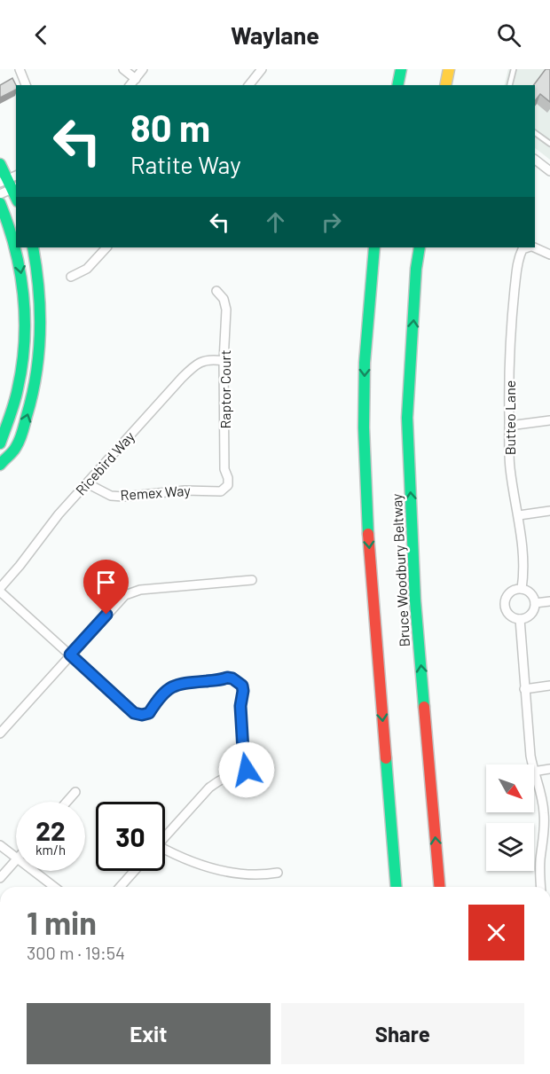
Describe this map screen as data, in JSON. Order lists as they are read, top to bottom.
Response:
{
  "streets": {
    "main road": ["Bruce Woodbury Beltway"],
    "street": [
      "Raptor Court",
      "Butteo Lane",
      "Ricebird Way",
      "Remex Way"
    ]
  },
  "crossings": [
    ["Raptor Court", "Ricebird Way"],
    ["Raptor Court", "Remex Way"],
    ["Ricebird Way", "Remex Way"]
  ],
  "north": "bottom right",
  "page": {
    "header": "Waylane",
    "turn": ["80 m", "Ratite Way"],
    "speed": "22 km/h",
    "limit": "30",
    "heading": ["1 min", "300 m · 19:54"],
    "buttons": ["Exit", "Share"]
  }
}
